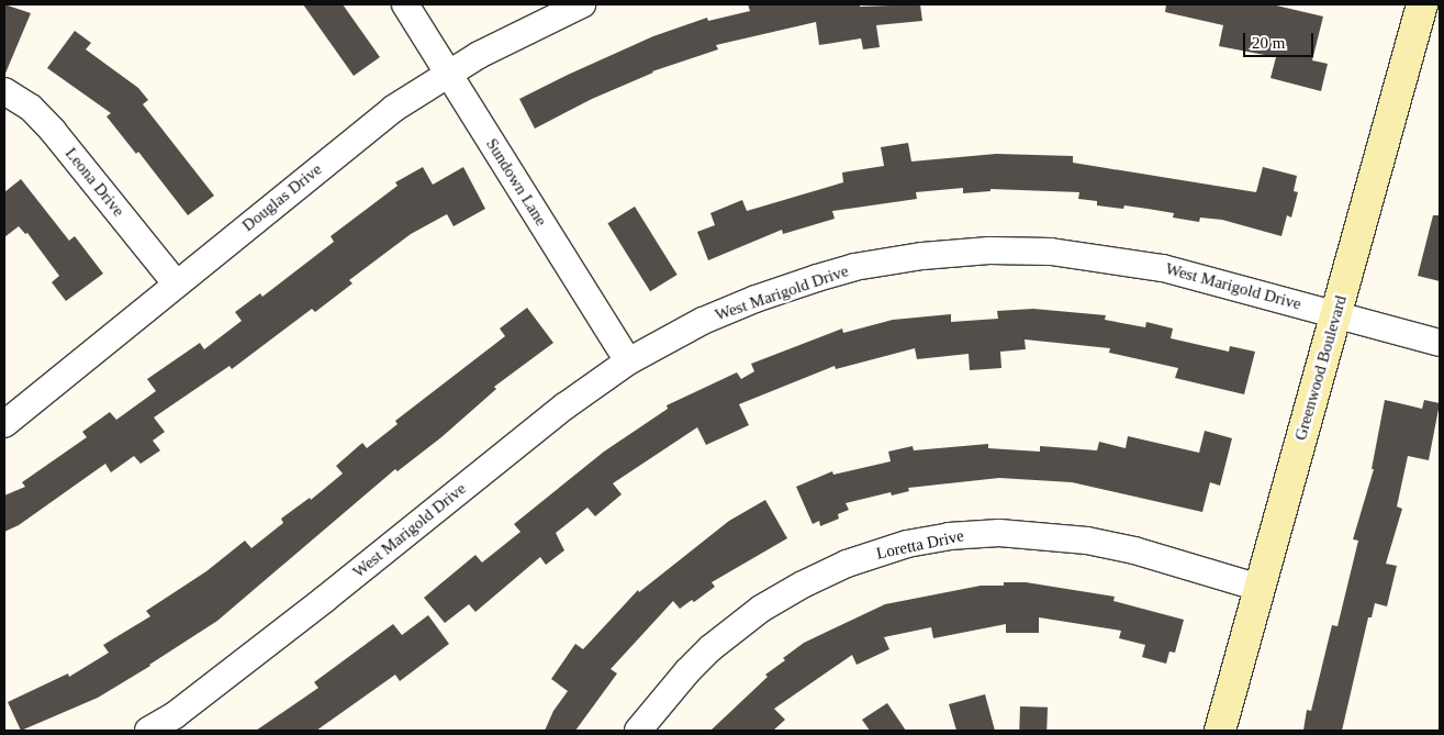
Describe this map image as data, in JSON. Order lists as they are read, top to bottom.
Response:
{
  "streets": {
    "street": [
      "Leona Drive",
      "Sundown Lane",
      "Douglas Drive",
      "West Marigold Drive",
      "Greenwood Boulevard",
      "Loretta Drive"
    ]
  },
  "crossings": [
    ["Leona Drive", "Douglas Drive"],
    ["Sundown Lane", "Douglas Drive"],
    ["Sundown Lane", "West Marigold Drive"],
    ["West Marigold Drive", "Greenwood Boulevard"],
    ["Greenwood Boulevard", "Loretta Drive"]
  ],
  "scale_bar": "20 m"
}
